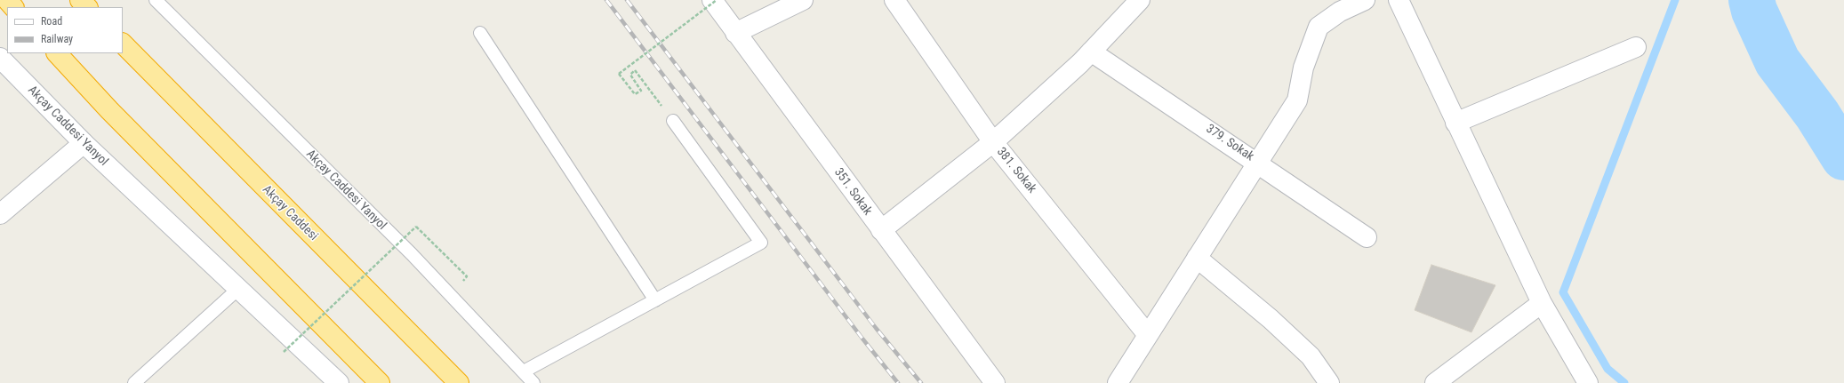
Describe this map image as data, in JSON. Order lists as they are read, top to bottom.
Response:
{
  "streets": {
    "highway": ["Akçay Caddesi"],
    "street": [
      "Akçay Caddesi Yanyol",
      "379. Sokak",
      "381. Sokak",
      "351. Sokak"
    ]
  },
  "legend": ["Road", "Railway"]
}
